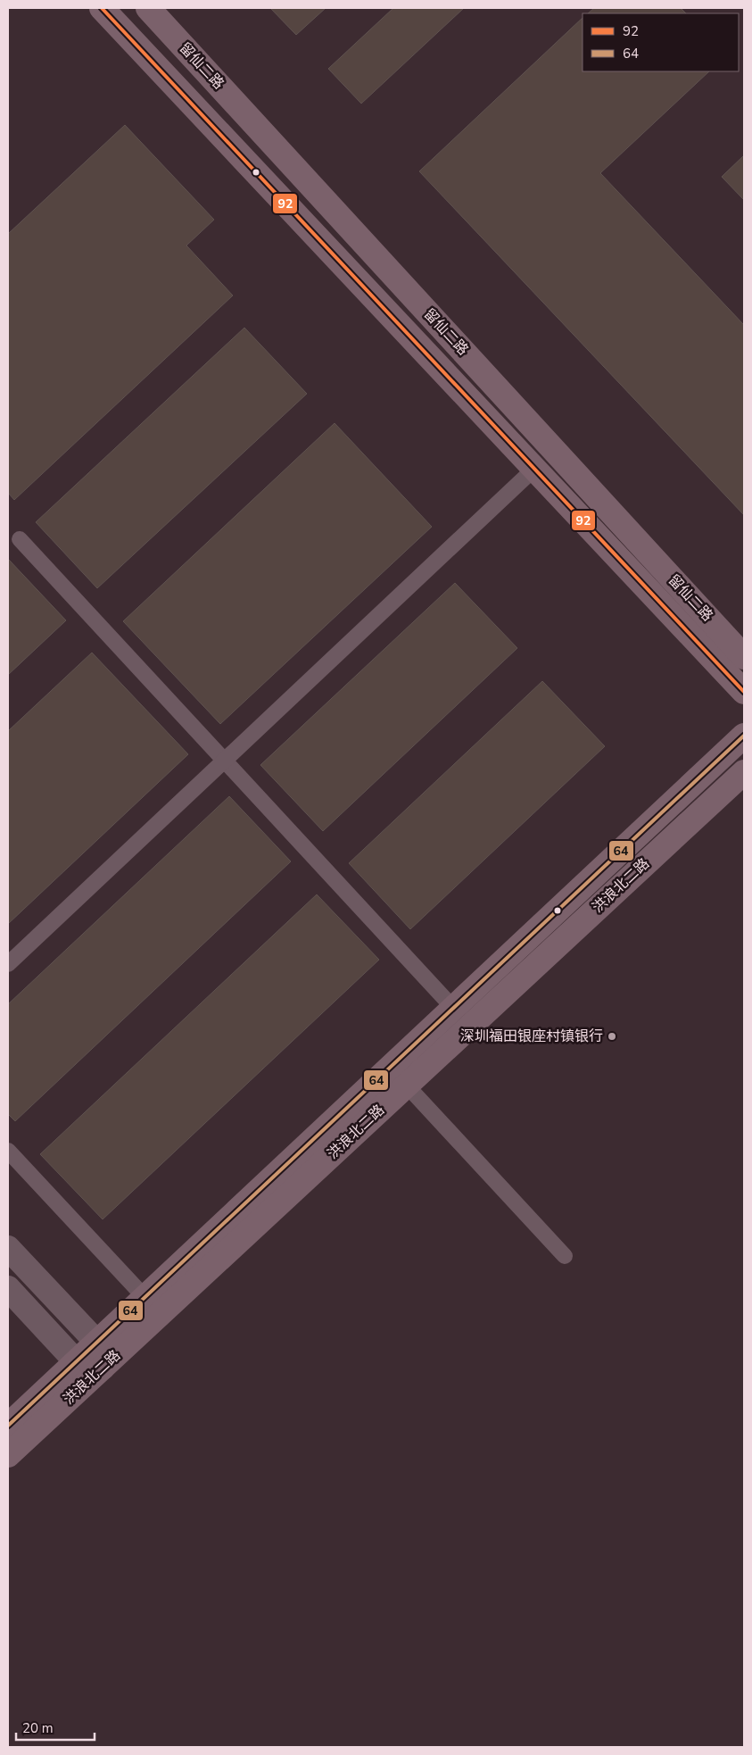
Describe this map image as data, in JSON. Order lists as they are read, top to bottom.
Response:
{
  "streets": {
    "main road": ["留仙二路", "洪浪北二路"]
  },
  "places": ["深圳福田银座村镇银行"],
  "lines": ["transit line 92", "transit line 64"],
  "legend": ["92", "64"],
  "scale_bar": "20 m"
}
